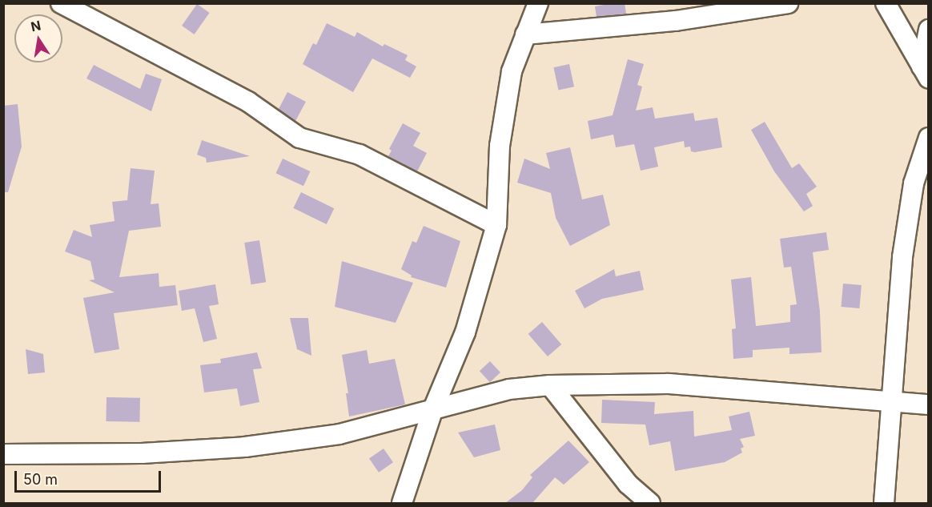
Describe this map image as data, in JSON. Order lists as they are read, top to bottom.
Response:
{
  "scale_bar": "50 m",
  "north": "top"
}
